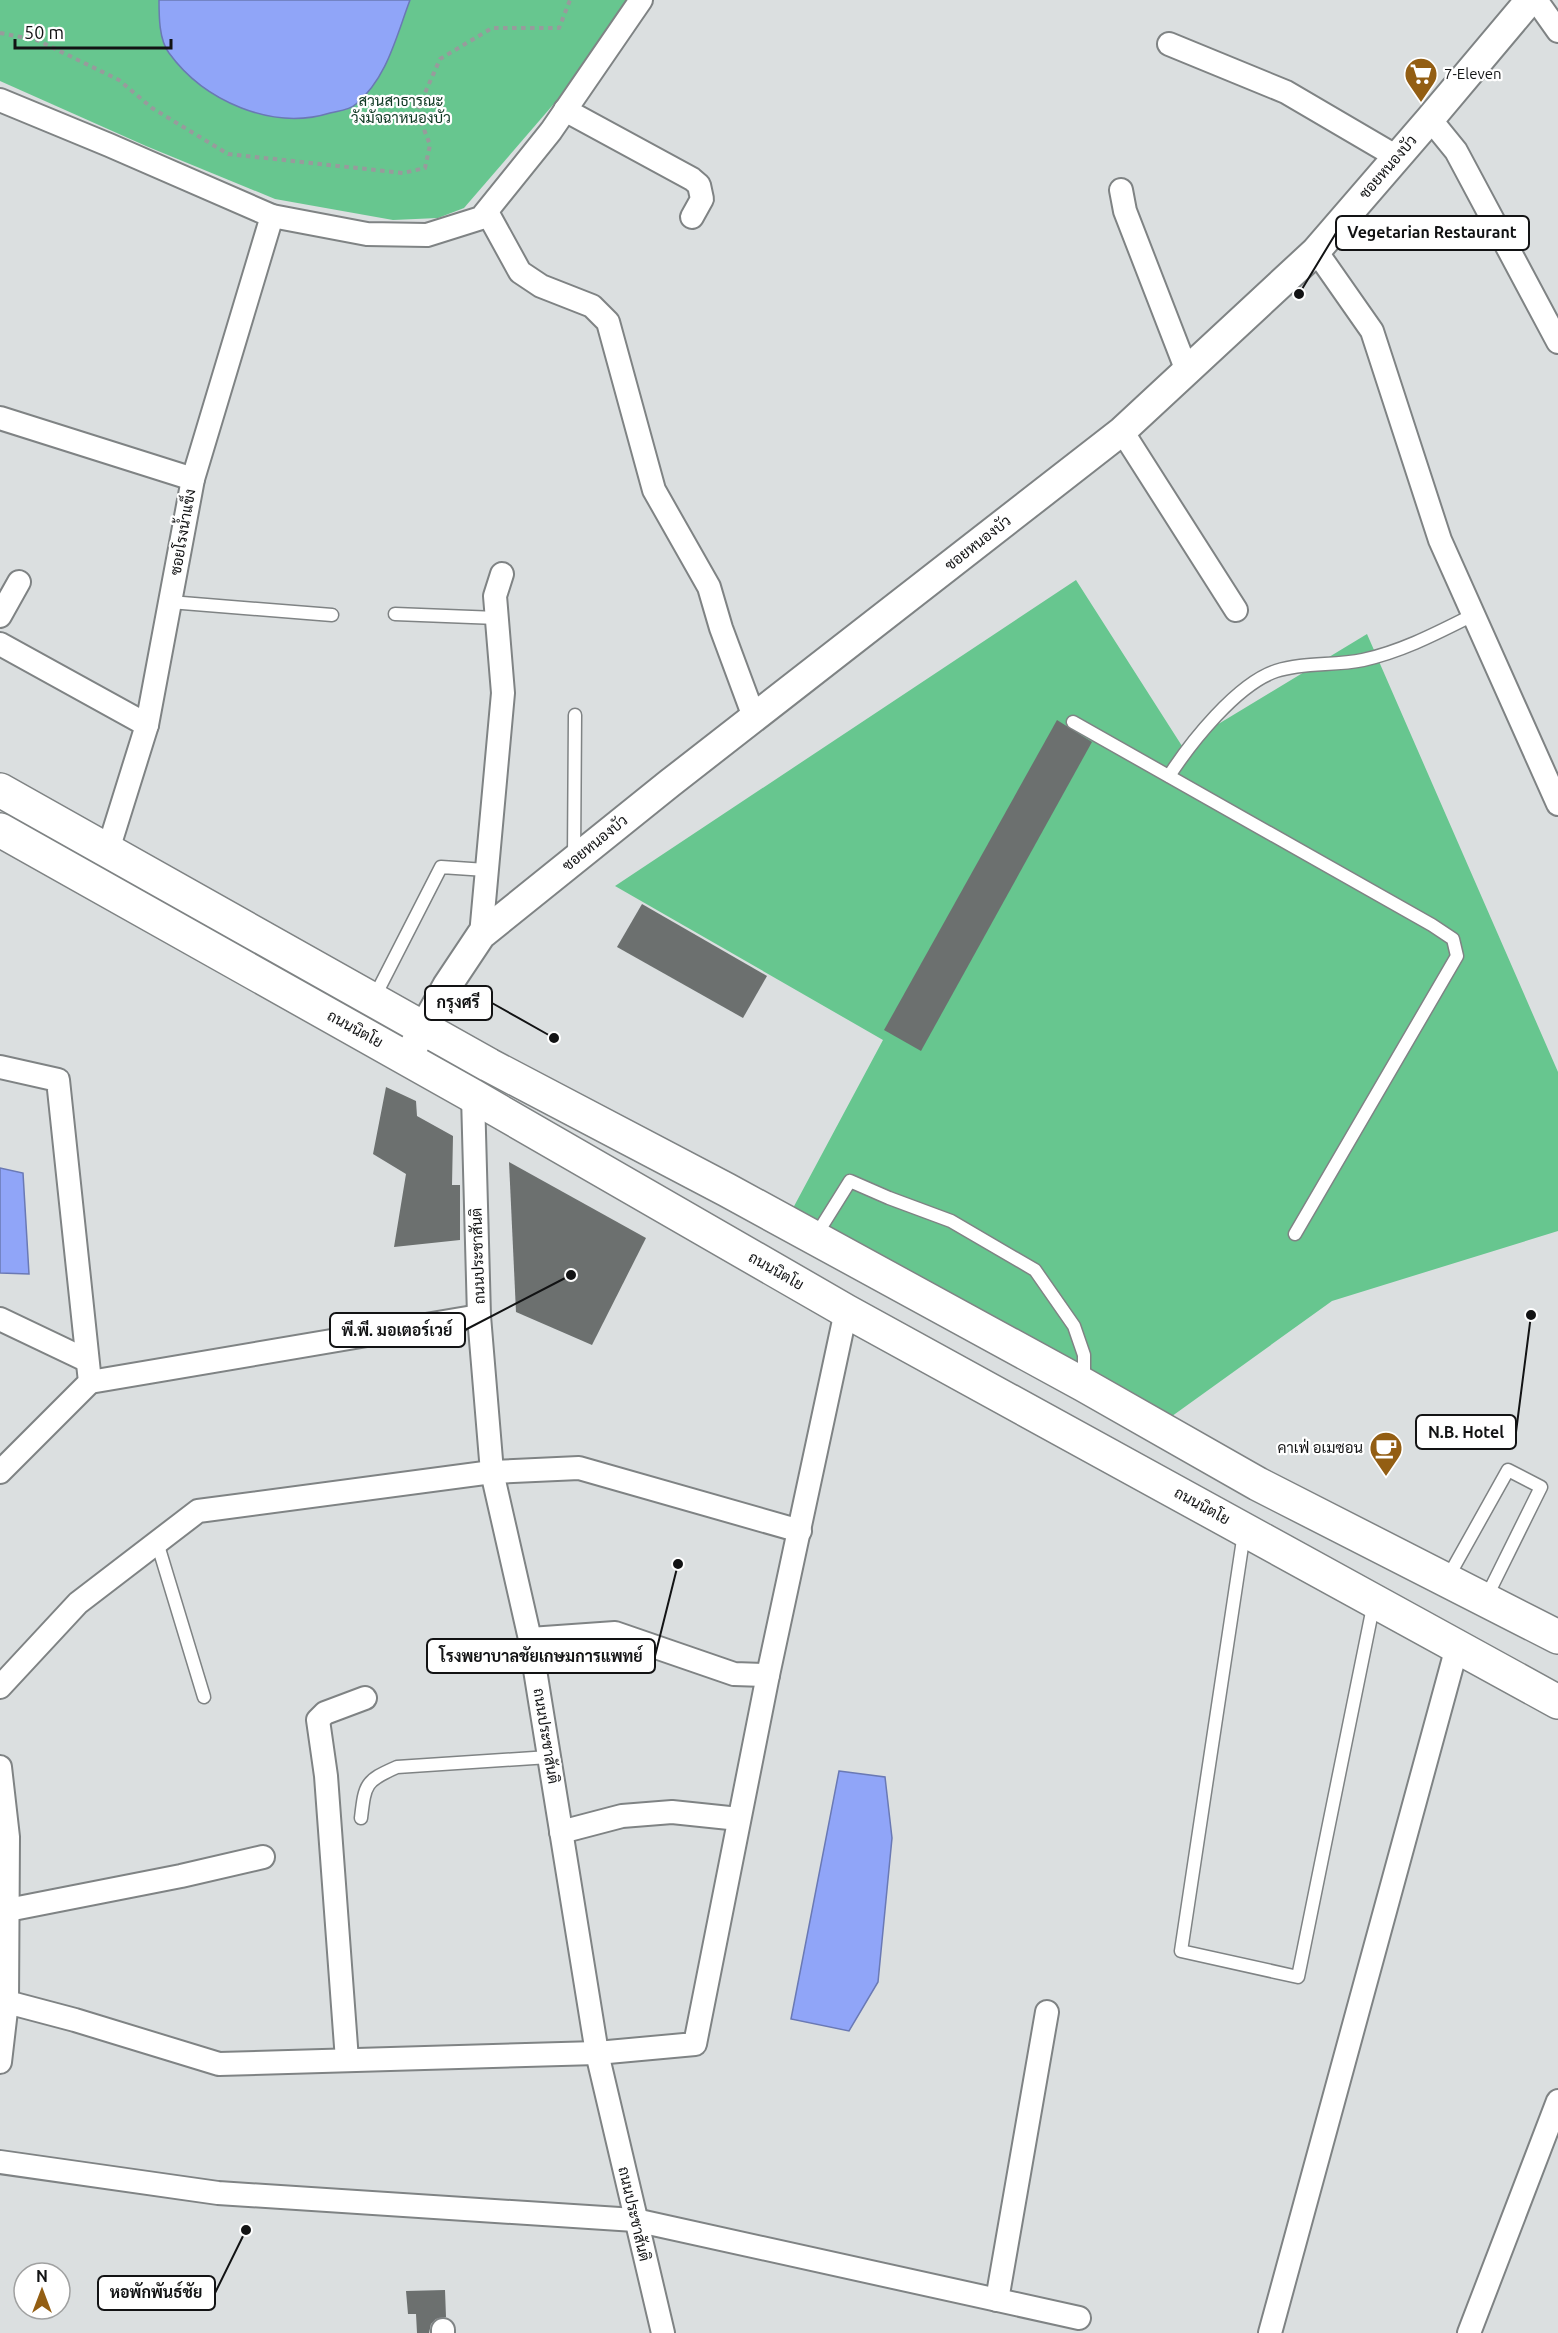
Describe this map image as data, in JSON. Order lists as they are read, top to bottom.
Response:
{
  "streets": {
    "main road": ["ถนนนิตโย", "ถนนประชาสันติ"],
    "street": ["ซอยหนองบัว", "ซอยโรงน้ำแข็ง"]
  },
  "crossings": [
    ["ซอยหนองบัว", "ถนนนิตโย"],
    ["ถนนนิตโย", "ถนนประชาสันติ"]
  ],
  "parks": ["สวนสาธารณะ วังมัจฉาหนองบัว"],
  "places": {
    "supermarket": ["7-Eleven"],
    "other": [
      "Vegetarian Restaurant",
      "กรุงศรี",
      "พี.พี. มอเตอร์เวย์",
      "N.B. Hotel",
      "โรงพยาบาลชัยเกษมการแพทย์",
      "หอพักพันธ์ชัย"
    ],
    "cafe": ["คาเฟ่ อเมซอน"]
  },
  "scale_bar": "50 m",
  "north": "top"
}
